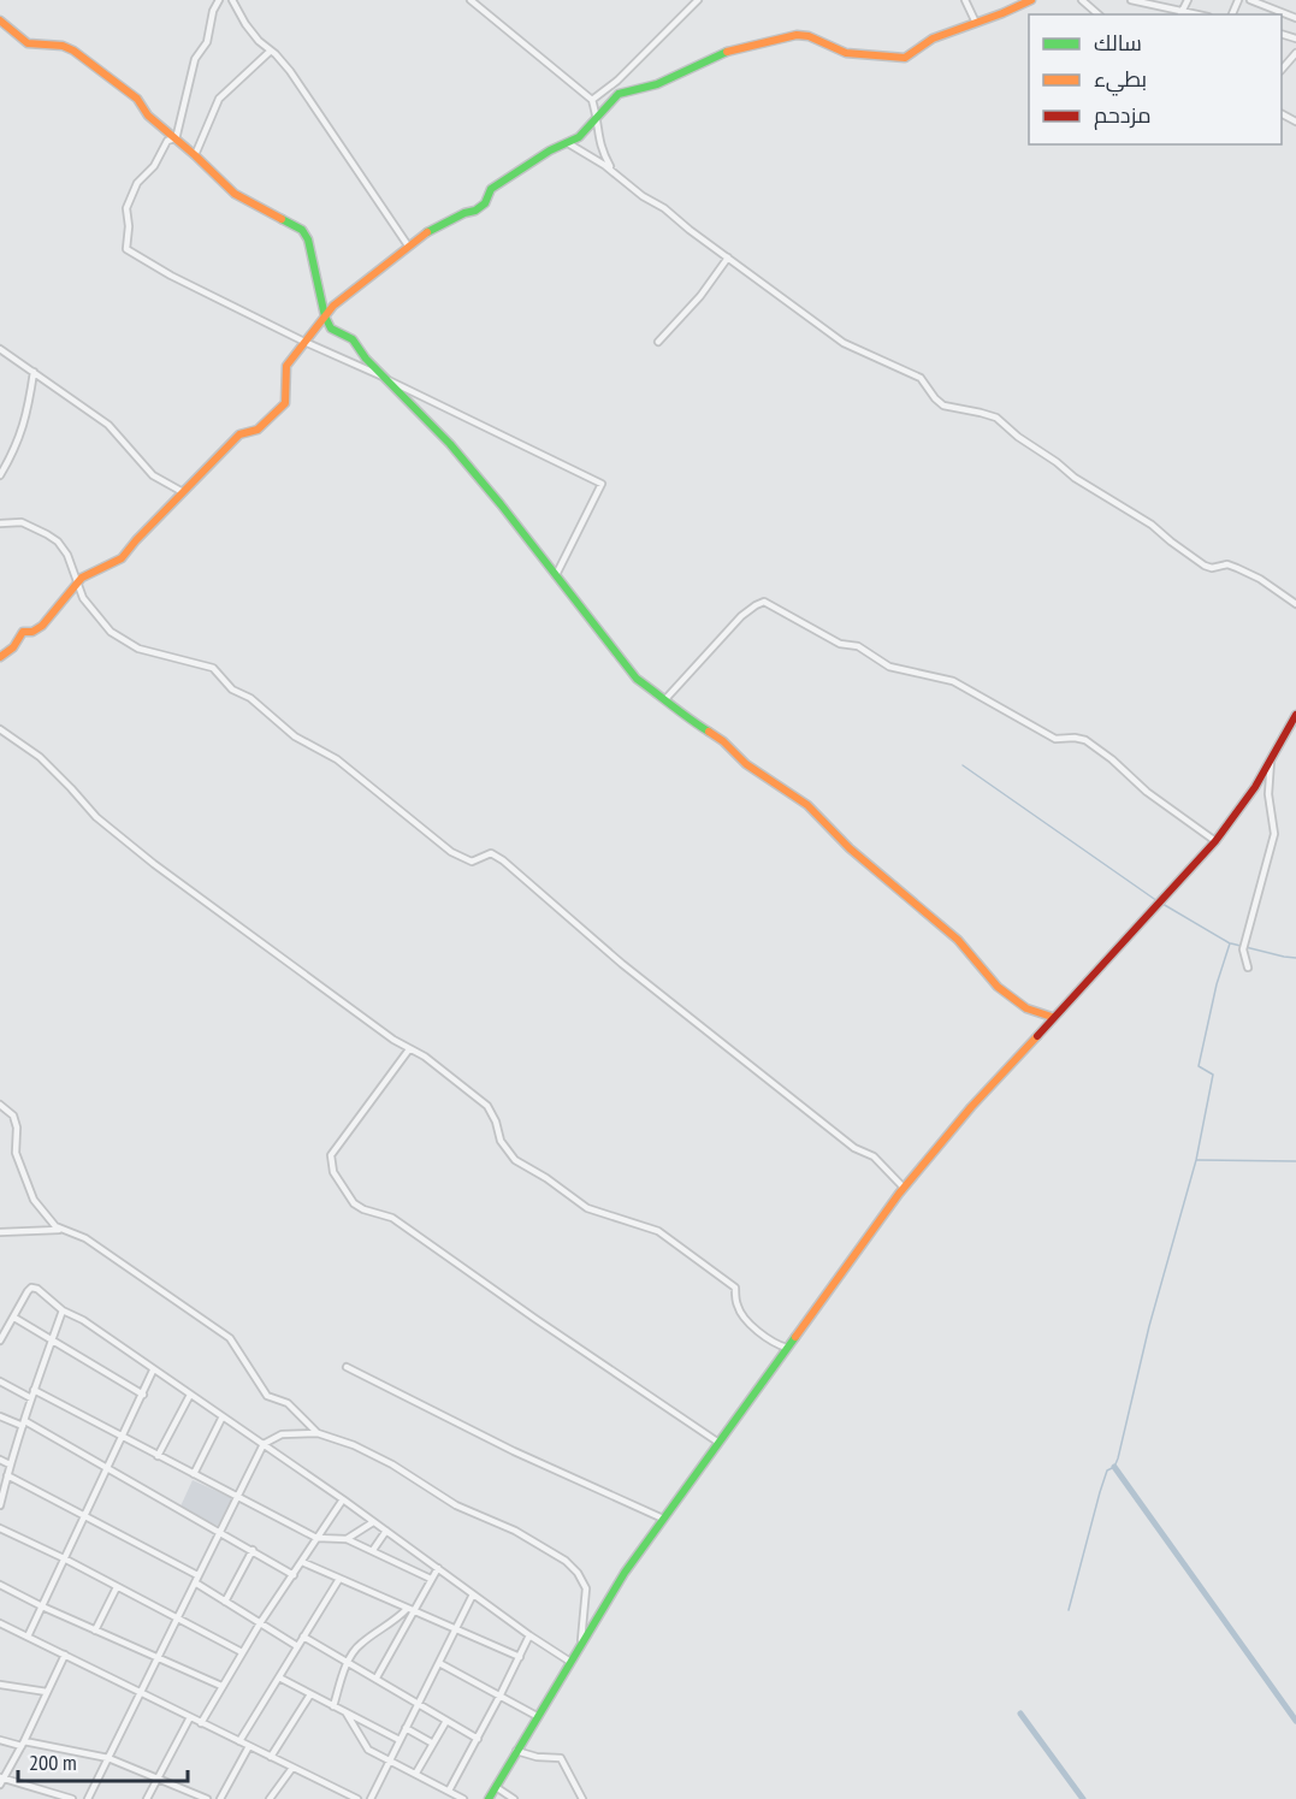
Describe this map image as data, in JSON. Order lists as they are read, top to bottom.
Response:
{
  "legend": ["سالك", "بطيء", "مزدحم"],
  "scale_bar": "200 m"
}
